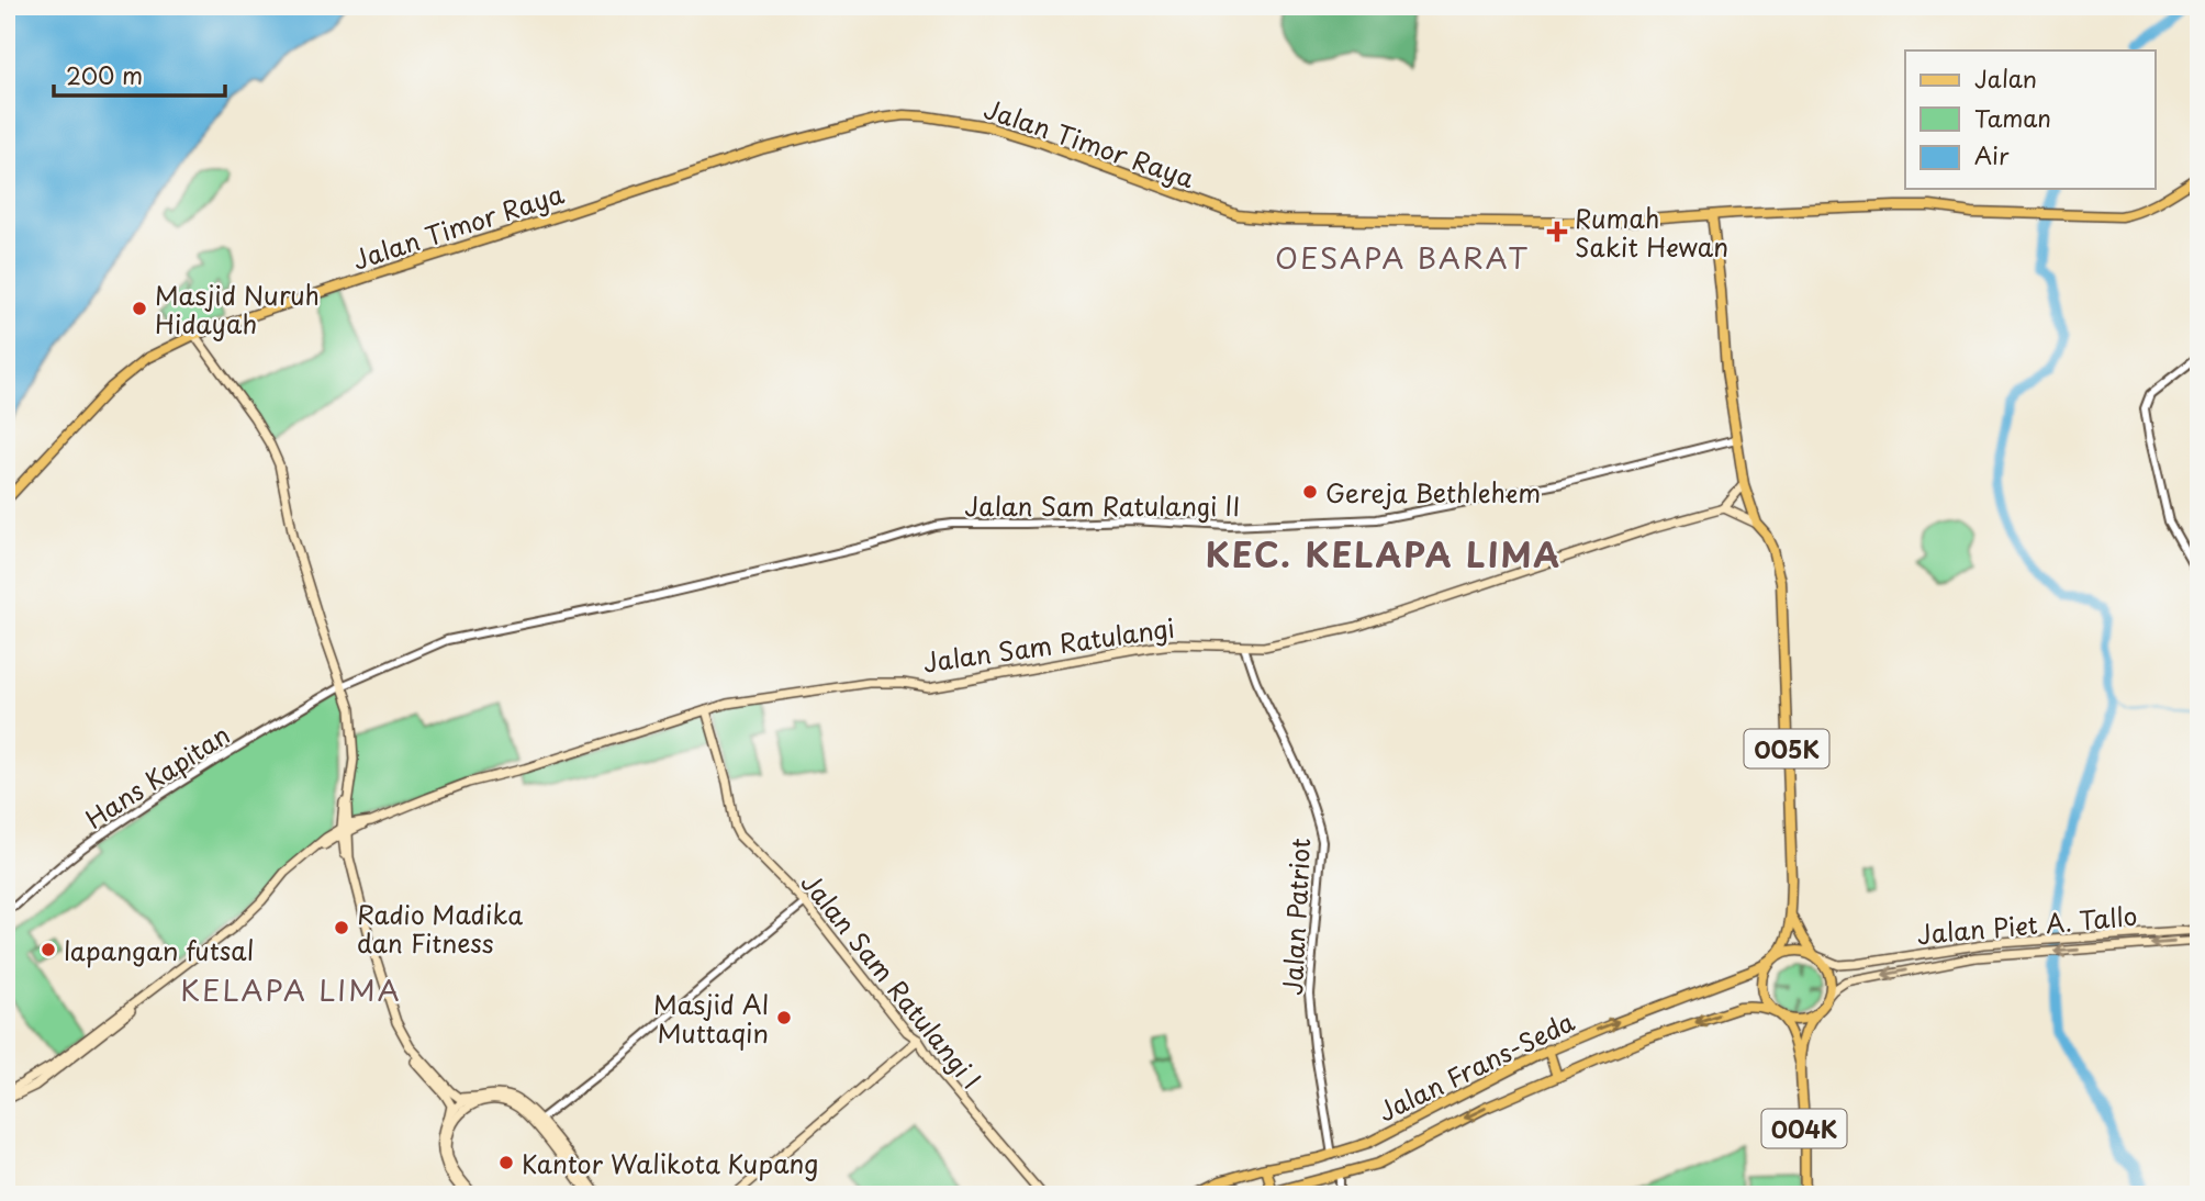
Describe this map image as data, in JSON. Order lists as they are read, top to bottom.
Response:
{
  "streets": {
    "main road": [
      "Jalan Timor Raya",
      "Jalan Sam Ratulangi",
      "005K",
      "Jalan Piet A. Tallo",
      "Jalan Sam Ratulangi I",
      "Jalan Frans-Seda",
      "004K"
    ],
    "street": ["Jalan Sam Ratulangi II", "Hans Kapitan", "Jalan Patriot"]
  },
  "crossings": [
    ["Jalan Timor Raya", "005K"],
    ["Jalan Sam Ratulangi II", "005K"],
    ["Jalan Sam Ratulangi II", "Hans Kapitan"],
    ["Jalan Sam Ratulangi", "Jalan Patriot"],
    ["Jalan Sam Ratulangi", "Jalan Sam Ratulangi I"],
    ["005K", "Jalan Piet A. Tallo"],
    ["005K", "Jalan Frans-Seda"],
    ["005K", "004K"],
    ["Jalan Patriot", "Jalan Frans-Seda"],
    ["Jalan Piet A. Tallo", "Jalan Frans-Seda"],
    ["Jalan Piet A. Tallo", "004K"],
    ["Jalan Frans-Seda", "004K"]
  ],
  "districts": ["OESAPA BARAT", "KEC. KELAPA LIMA", "KELAPA LIMA"],
  "places": {
    "health": ["Rumah Sakit Hewan"],
    "other": [
      "Masjid Nuruh Hidayah",
      "Gereja Bethlehem",
      "Radio Madika dan Fitness",
      "lapangan futsal",
      "Masjid Al Muttaqin",
      "Kantor Walikota Kupang"
    ]
  },
  "legend": ["Jalan", "Taman", "Air"],
  "scale_bar": "200 m"
}
